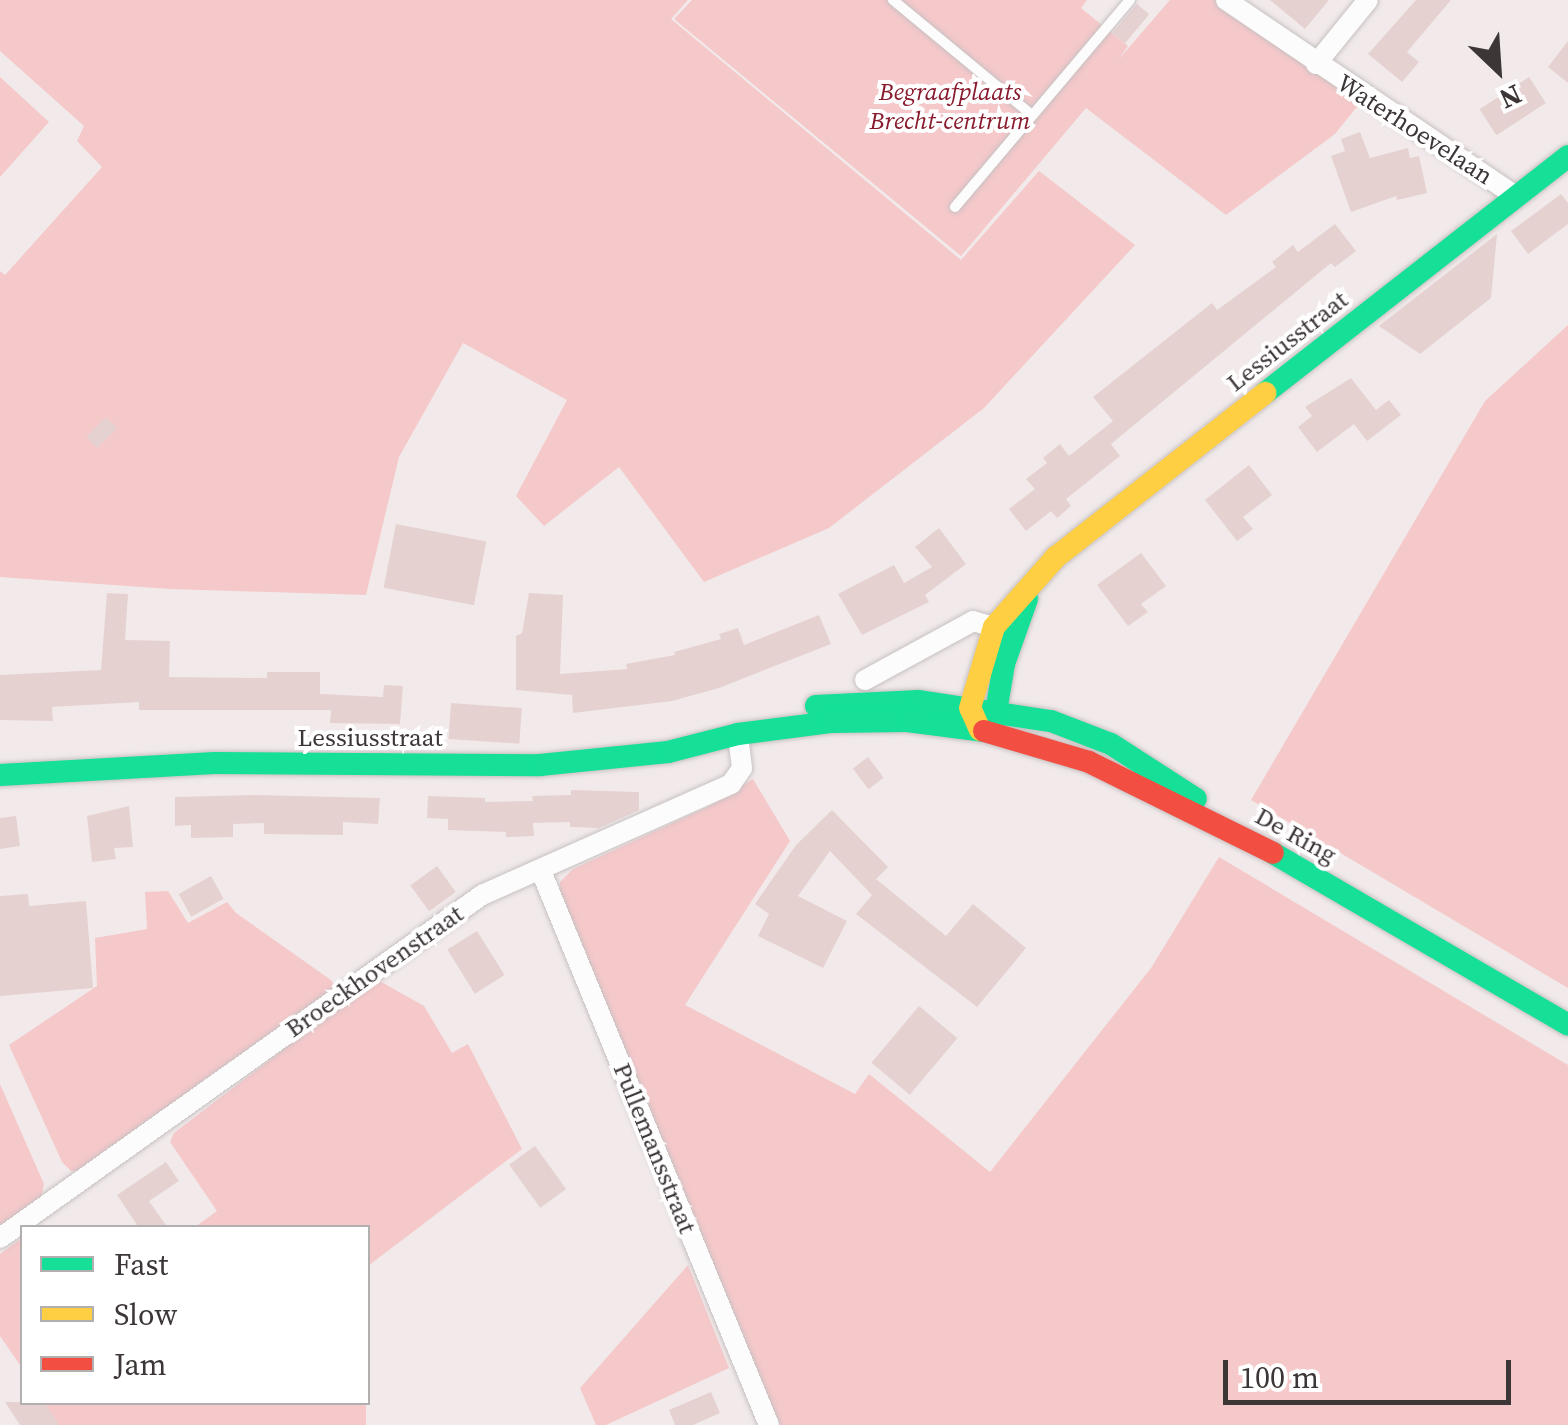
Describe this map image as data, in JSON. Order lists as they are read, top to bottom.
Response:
{
  "streets": {
    "main road": ["Lessiusstraat", "De Ring"],
    "street": ["Waterhoevelaan", "Broeckhovenstraat", "Pullemansstraat"]
  },
  "crossings": [
    ["Waterhoevelaan", "Lessiusstraat"],
    ["Lessiusstraat", "De Ring"],
    ["Lessiusstraat", "Broeckhovenstraat"],
    ["Broeckhovenstraat", "Pullemansstraat"]
  ],
  "parks": ["Begraafplaats Brecht-centrum"],
  "legend": ["Fast", "Slow", "Jam"],
  "scale_bar": "100 m",
  "north": "bottom right"
}
